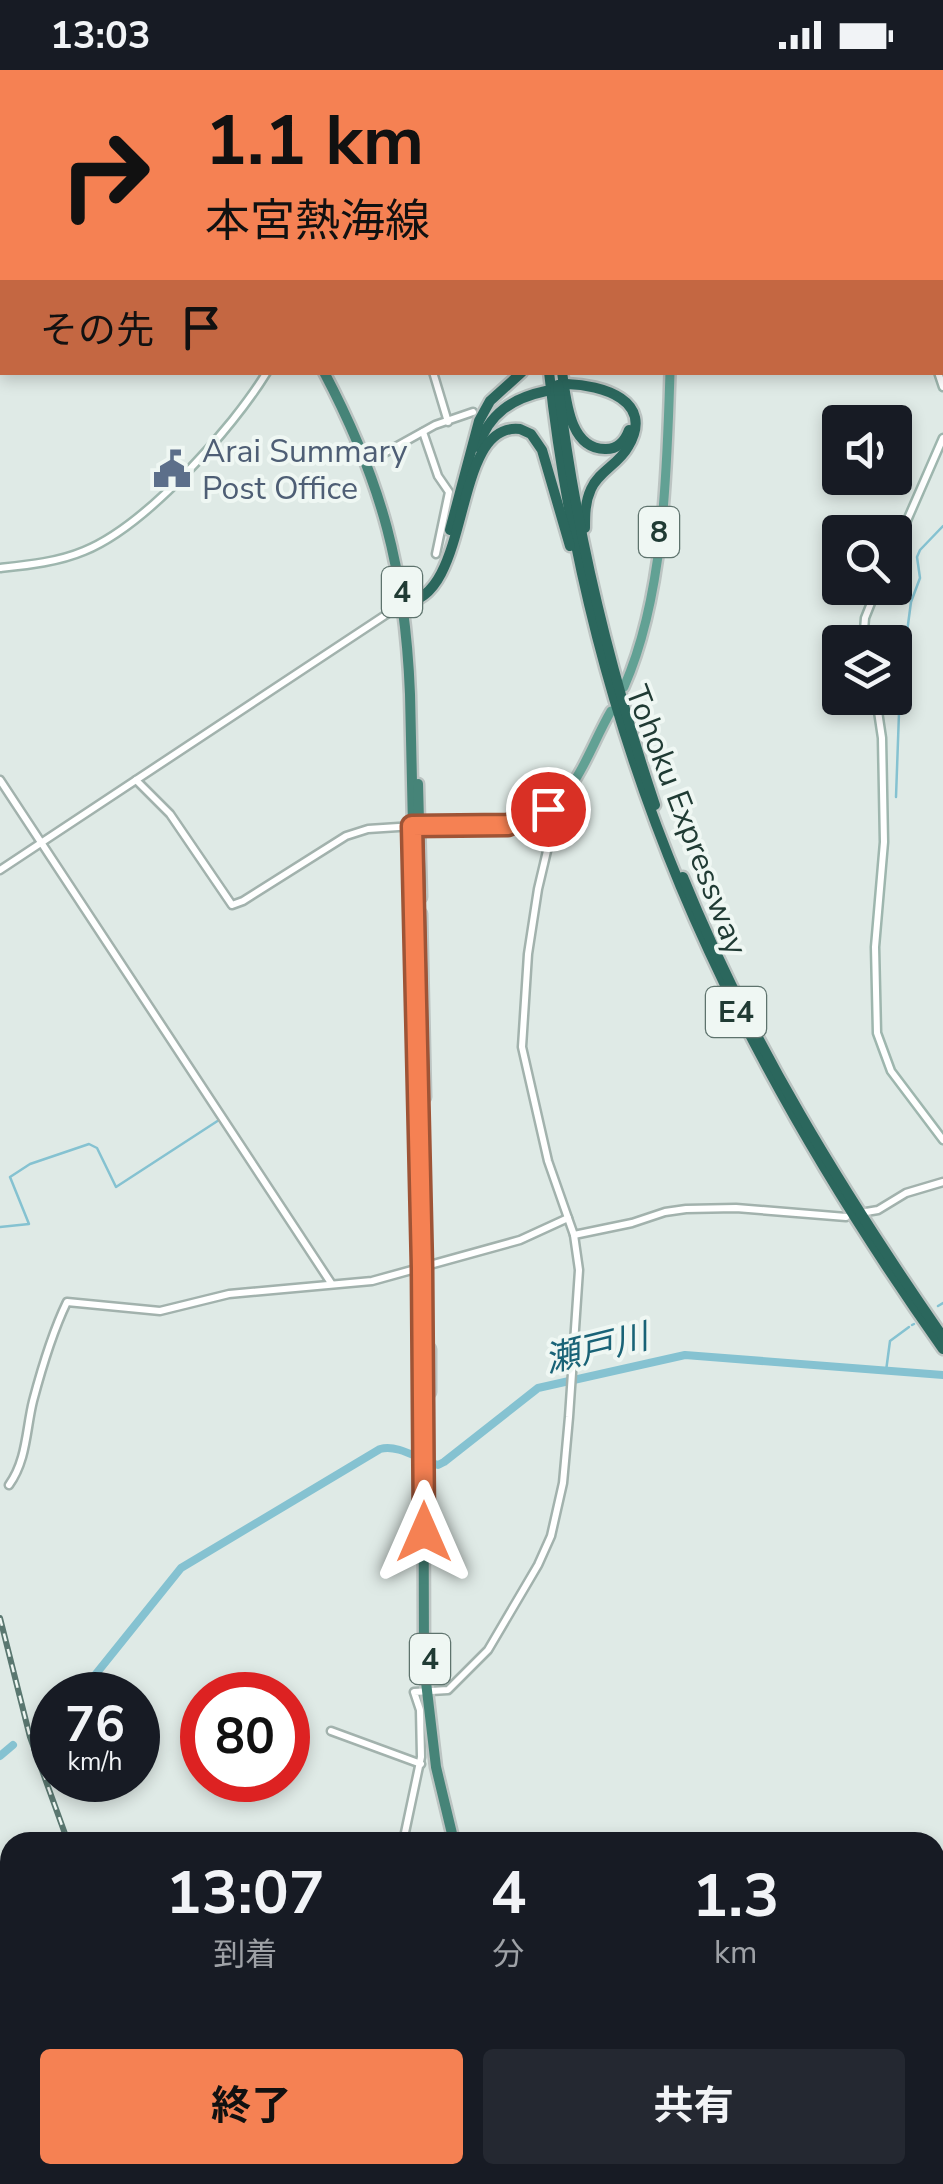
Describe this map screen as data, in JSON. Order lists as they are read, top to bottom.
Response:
{
  "streets": {
    "highway": ["4", "Tohoku Expressway", "E4"],
    "main road": ["8"]
  },
  "water": ["瀬戸川"],
  "places": {
    "public building": ["Arai Summary Post Office"]
  },
  "page": {
    "status": "13:03",
    "turn": ["1.1 km", "本宮熱海線"],
    "then": "その先",
    "speed": "76 km/h",
    "limit": "80",
    "eta": [
      "13:07",
      "到着",
      "4",
      "分",
      "1.3",
      "km"
    ],
    "buttons": ["終了", "共有"]
  }
}
